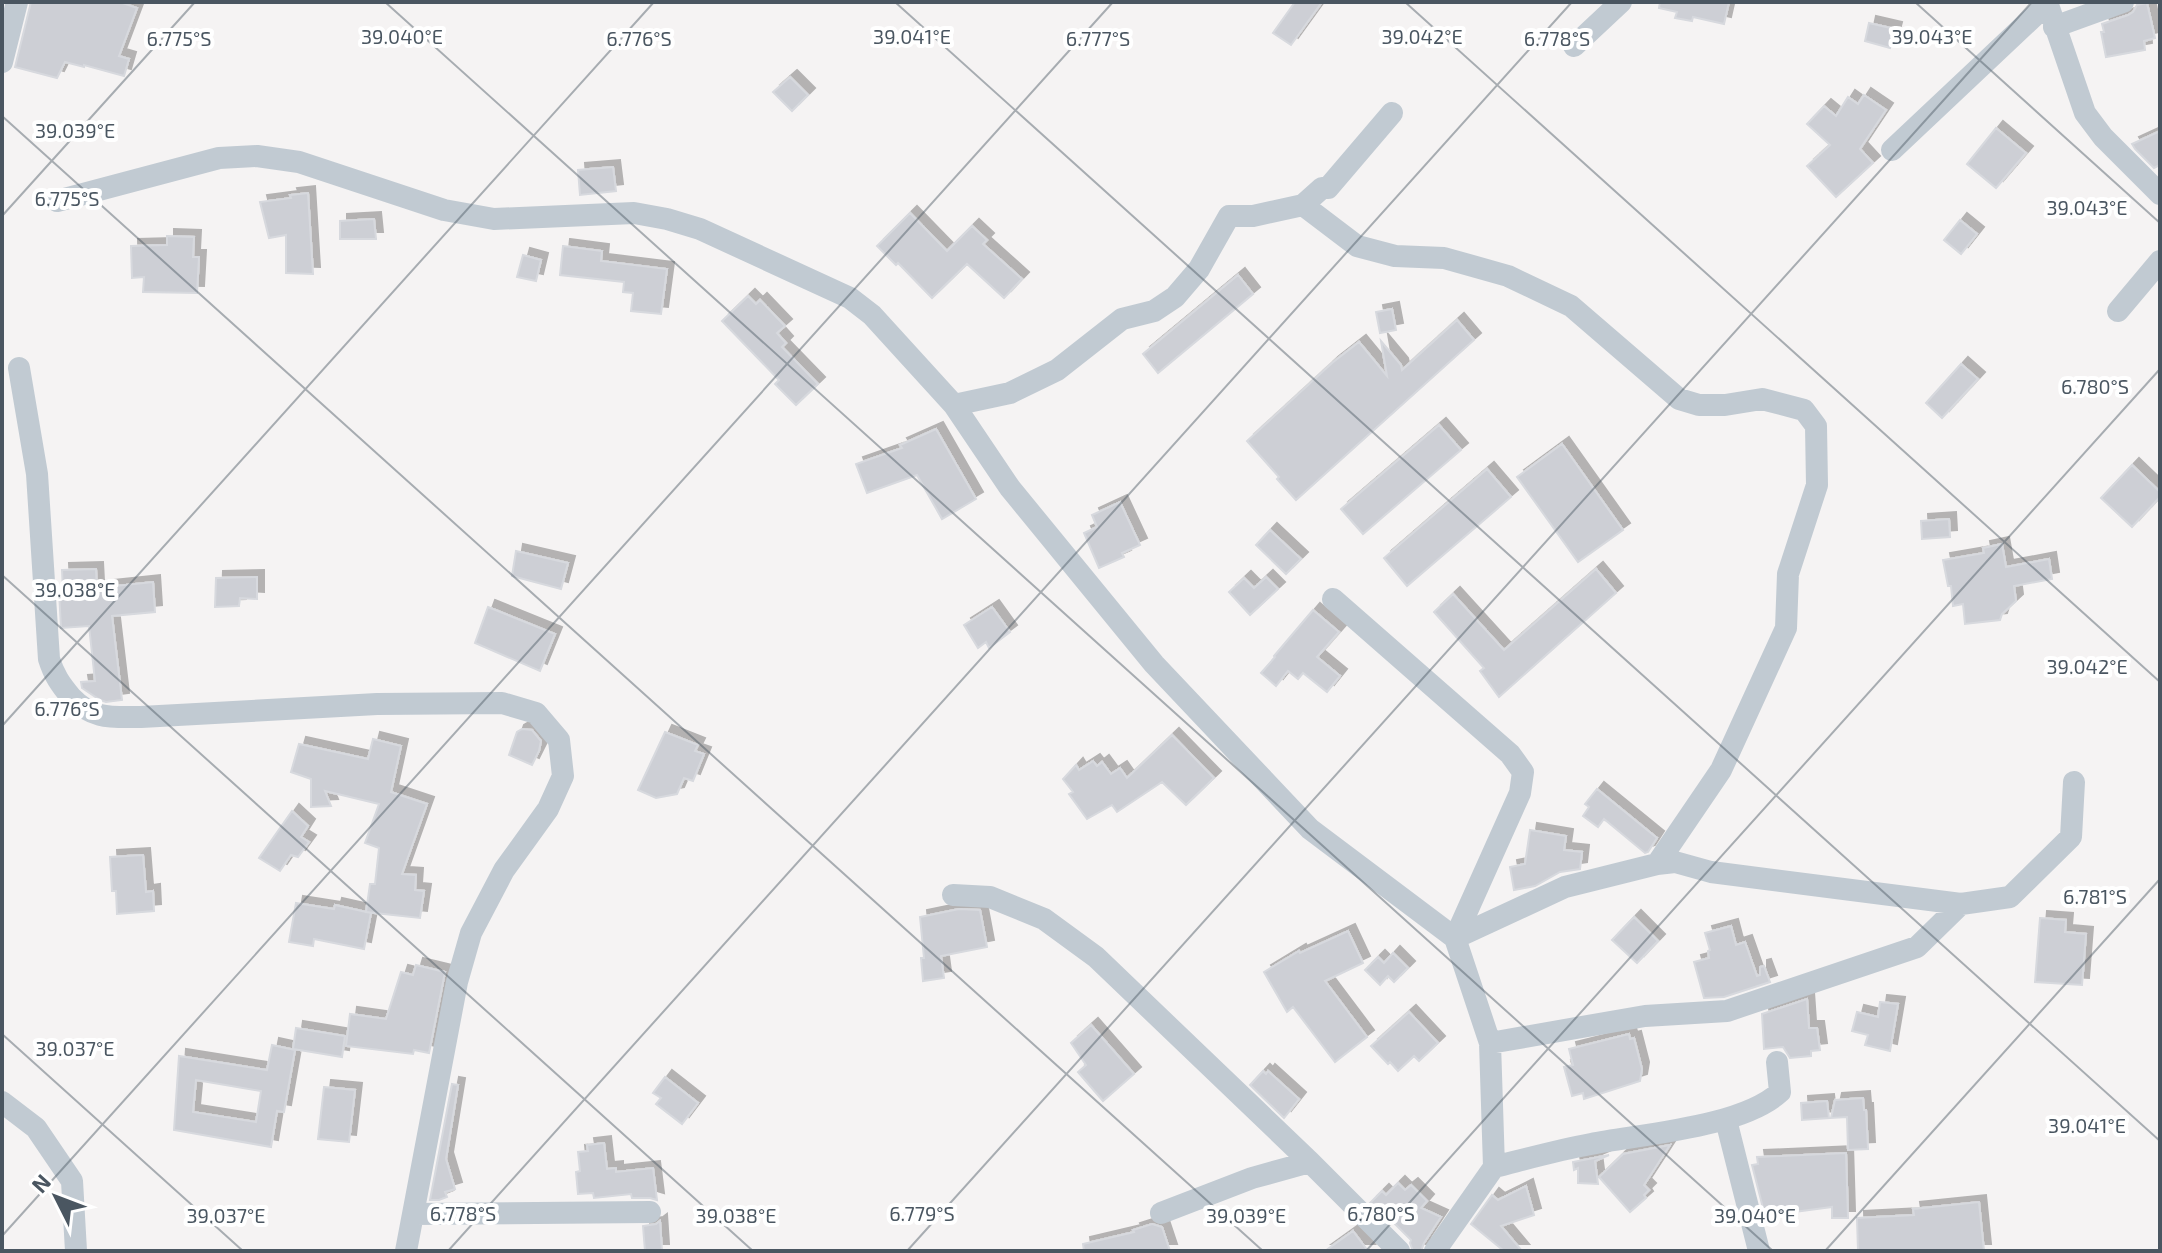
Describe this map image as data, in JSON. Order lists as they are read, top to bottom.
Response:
{
  "north": "top left",
  "coordinates": [
    "39.040°E",
    "39.041°E",
    "39.042°E",
    "39.043°E",
    "6.775°S",
    "6.776°S",
    "6.777°S",
    "6.778°S",
    "39.039°E",
    "6.780°S",
    "39.038°E",
    "6.781°S",
    "39.037°E",
    "6.779°S"
  ]
}
